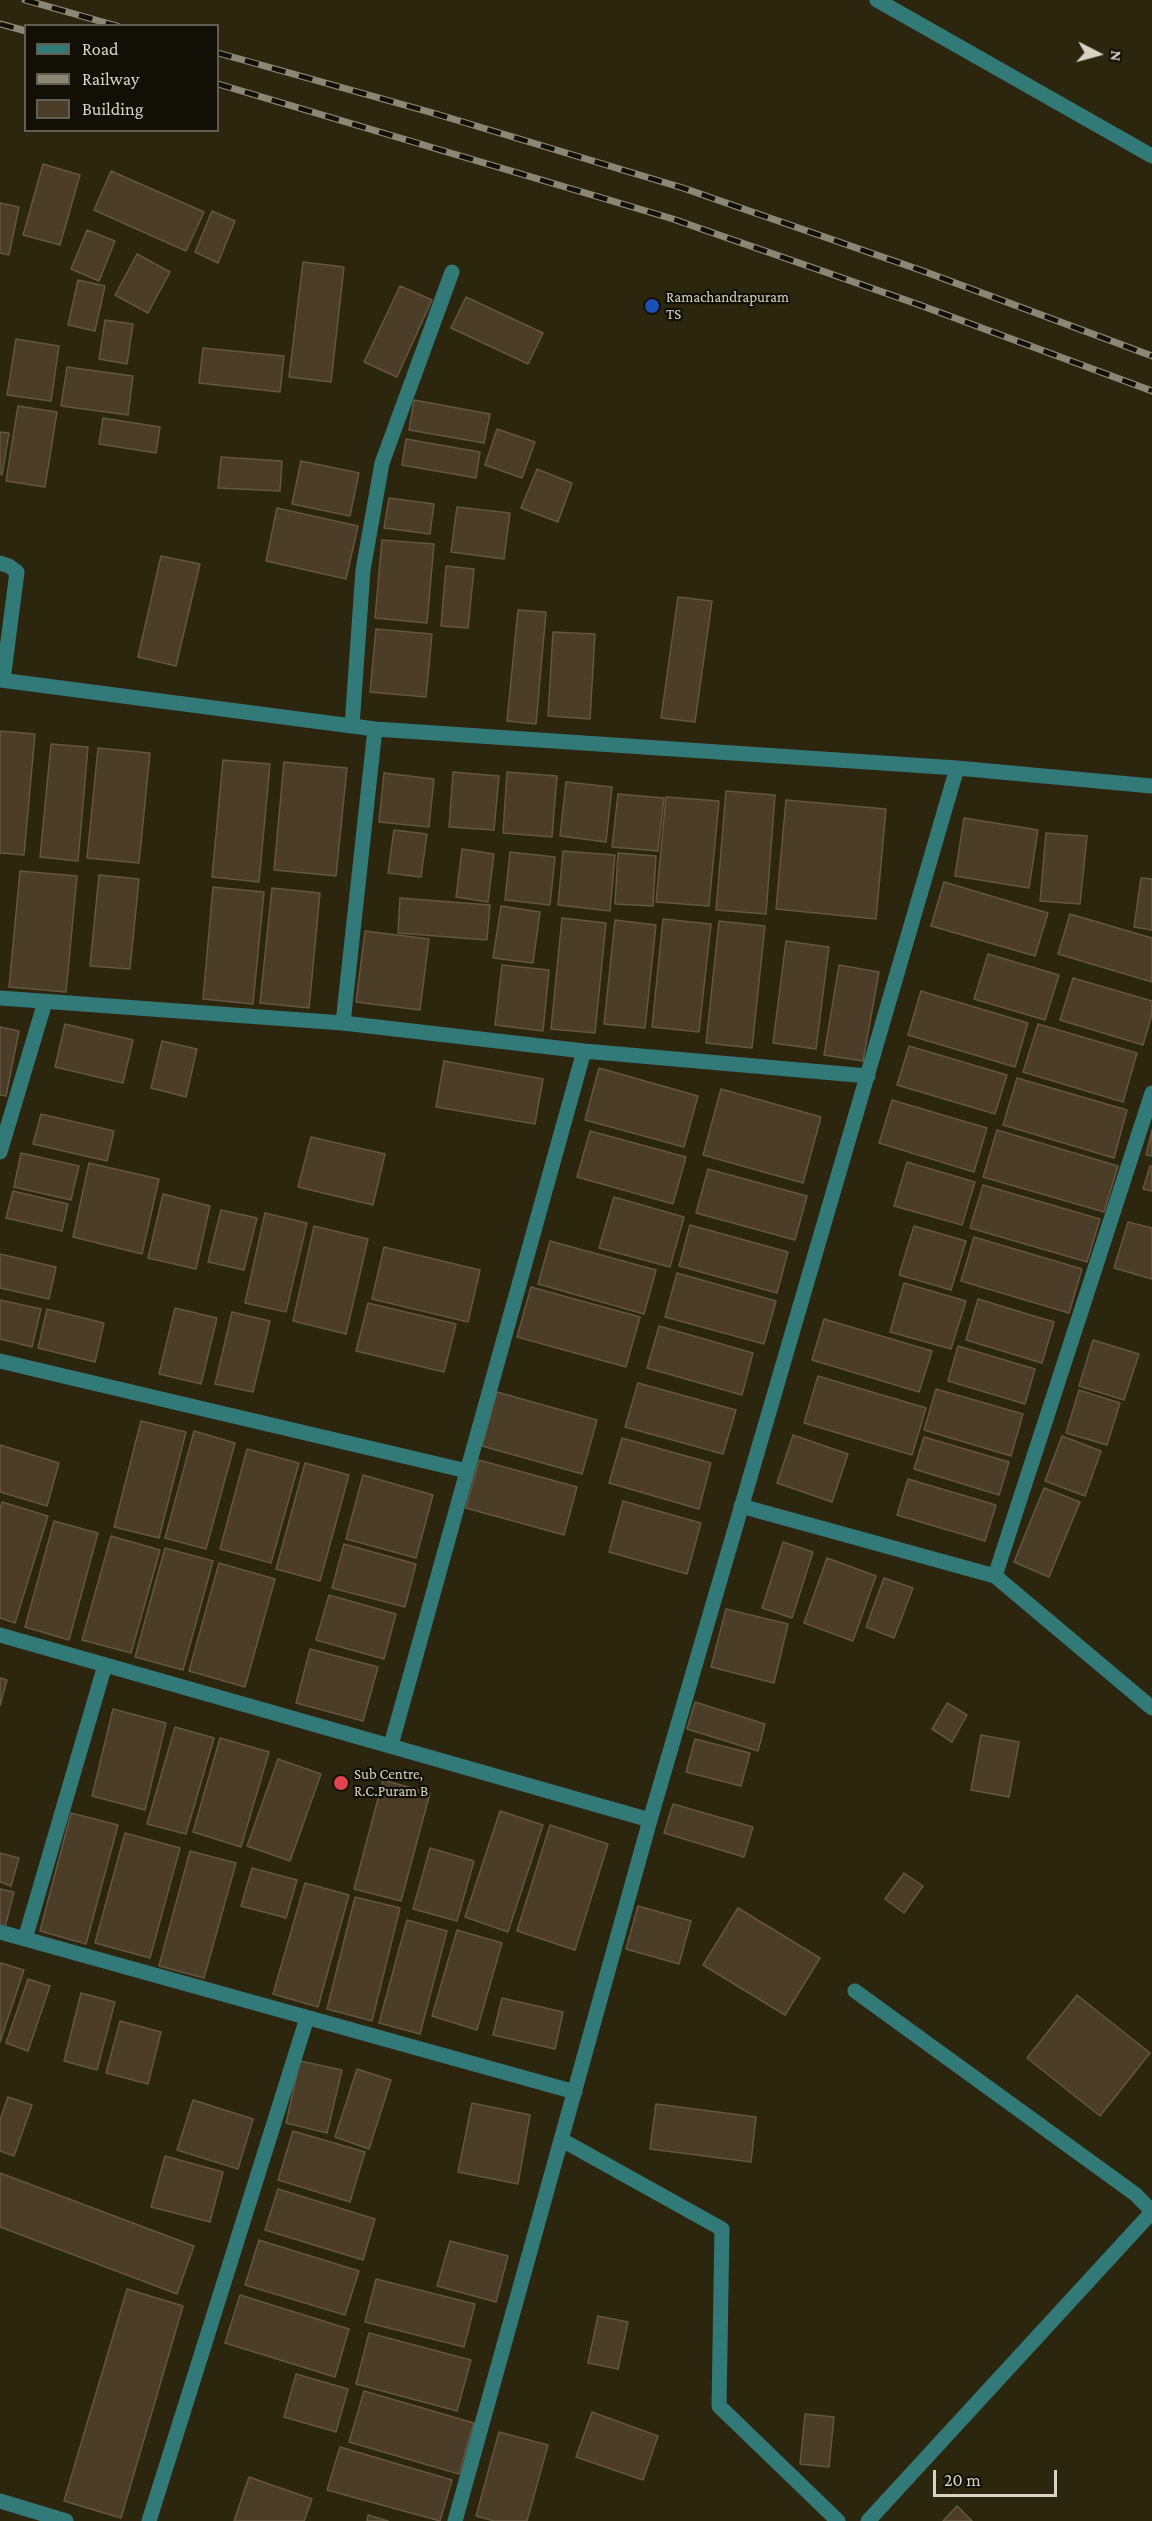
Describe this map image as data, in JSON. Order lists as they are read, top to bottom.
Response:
{
  "places": ["Ramachandrapuram TS", "Sub Centre, R.C.Puram B"],
  "legend": ["Road", "Railway", "Building"],
  "scale_bar": "20 m",
  "north": "right"
}
